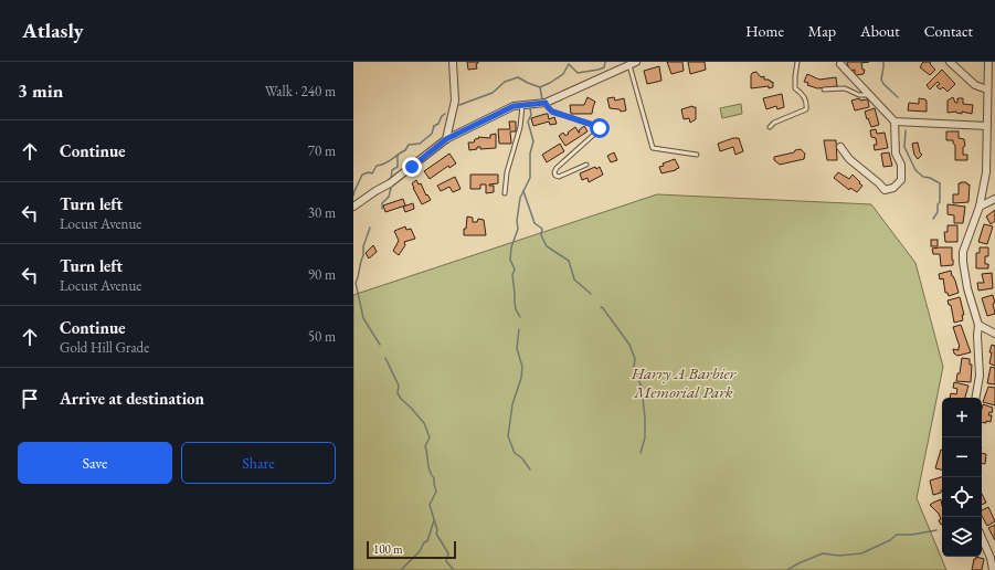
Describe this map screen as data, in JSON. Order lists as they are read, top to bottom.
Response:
{
  "parks": ["Harry A Barbier Memorial Park"],
  "scale_bar": "100 m",
  "page": {
    "header": "Atlasly",
    "nav": [
      "Home",
      "Map",
      "About",
      "Contact"
    ],
    "heading": ["3 min", "Walk · 240 m"],
    "list": [
      ["Continue", "70 m"],
      ["Turn left", "Locust Avenue", "30 m"],
      ["Turn left", "Locust Avenue", "90 m"],
      ["Continue", "Gold Hill Grade", "50 m"],
      "Arrive at destination"
    ],
    "map_buttons": ["+", "−"],
    "buttons": ["Save", "Share"],
    "scale": "100 m"
  }
}
